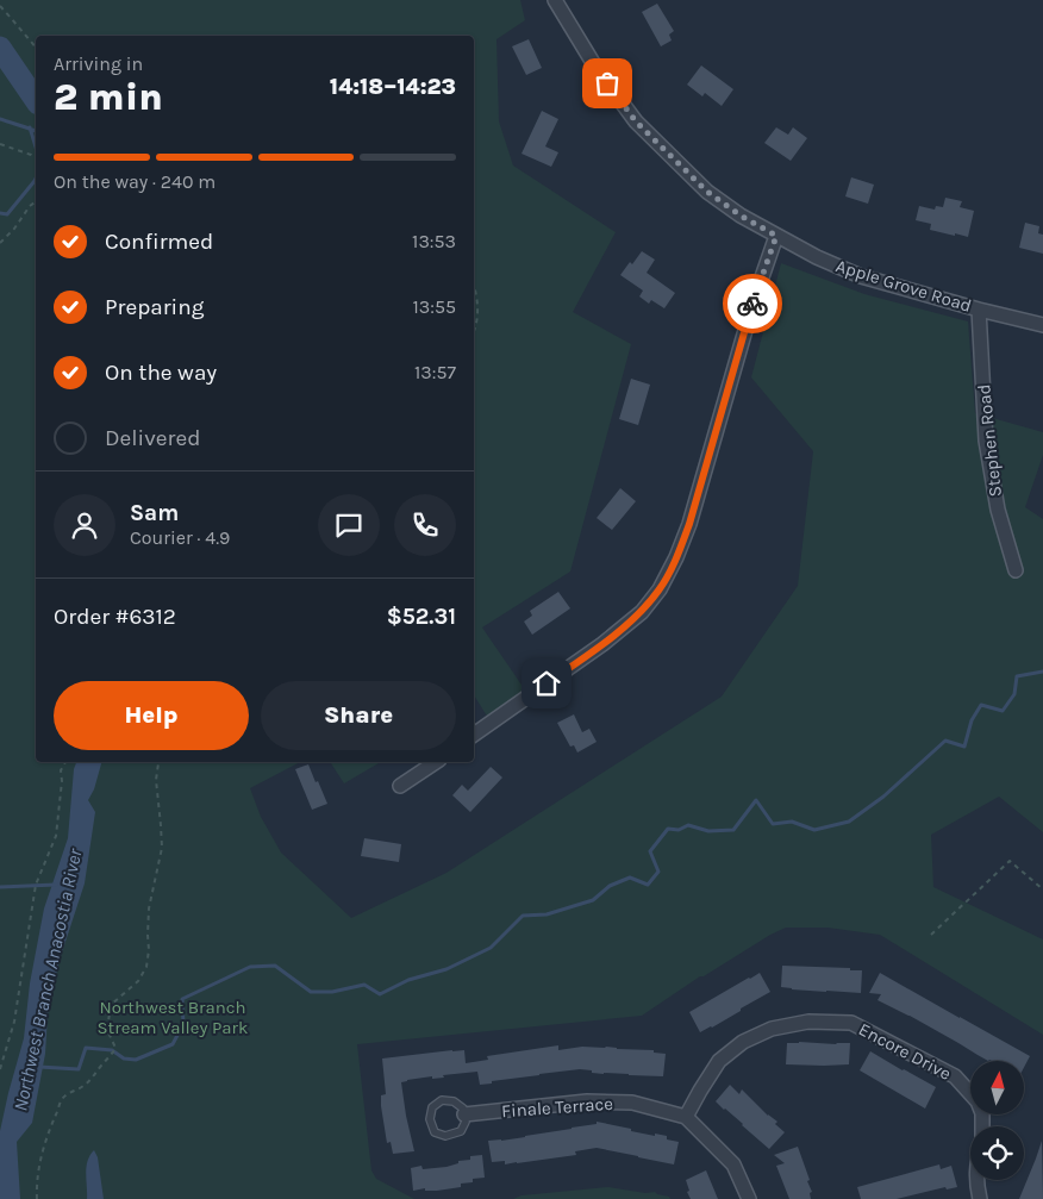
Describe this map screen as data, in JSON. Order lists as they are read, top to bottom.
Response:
{
  "streets": {
    "street": [
      "Apple Grove Road",
      "Stephen Road",
      "Encore Drive",
      "Finale Terrace"
    ]
  },
  "crossings": [
    ["Apple Grove Road", "Stephen Road"],
    ["Encore Drive", "Finale Terrace"]
  ],
  "water": ["Northwest Branch Anacostia River"],
  "parks": ["Northwest Branch Stream Valley Park"],
  "north": "top",
  "page": {
    "heading": ["2 min", "Arriving in", "14:18–14:23"],
    "panel": [
      "Sam",
      "Courier · 4.9",
      "Order #6312",
      "$52.31"
    ],
    "bar": "On the way · 240 m",
    "list": [
      ["Confirmed", "13:53"],
      ["Preparing", "13:55"],
      ["On the way", "13:57"],
      "Delivered"
    ],
    "buttons": ["Help", "Share"]
  }
}
